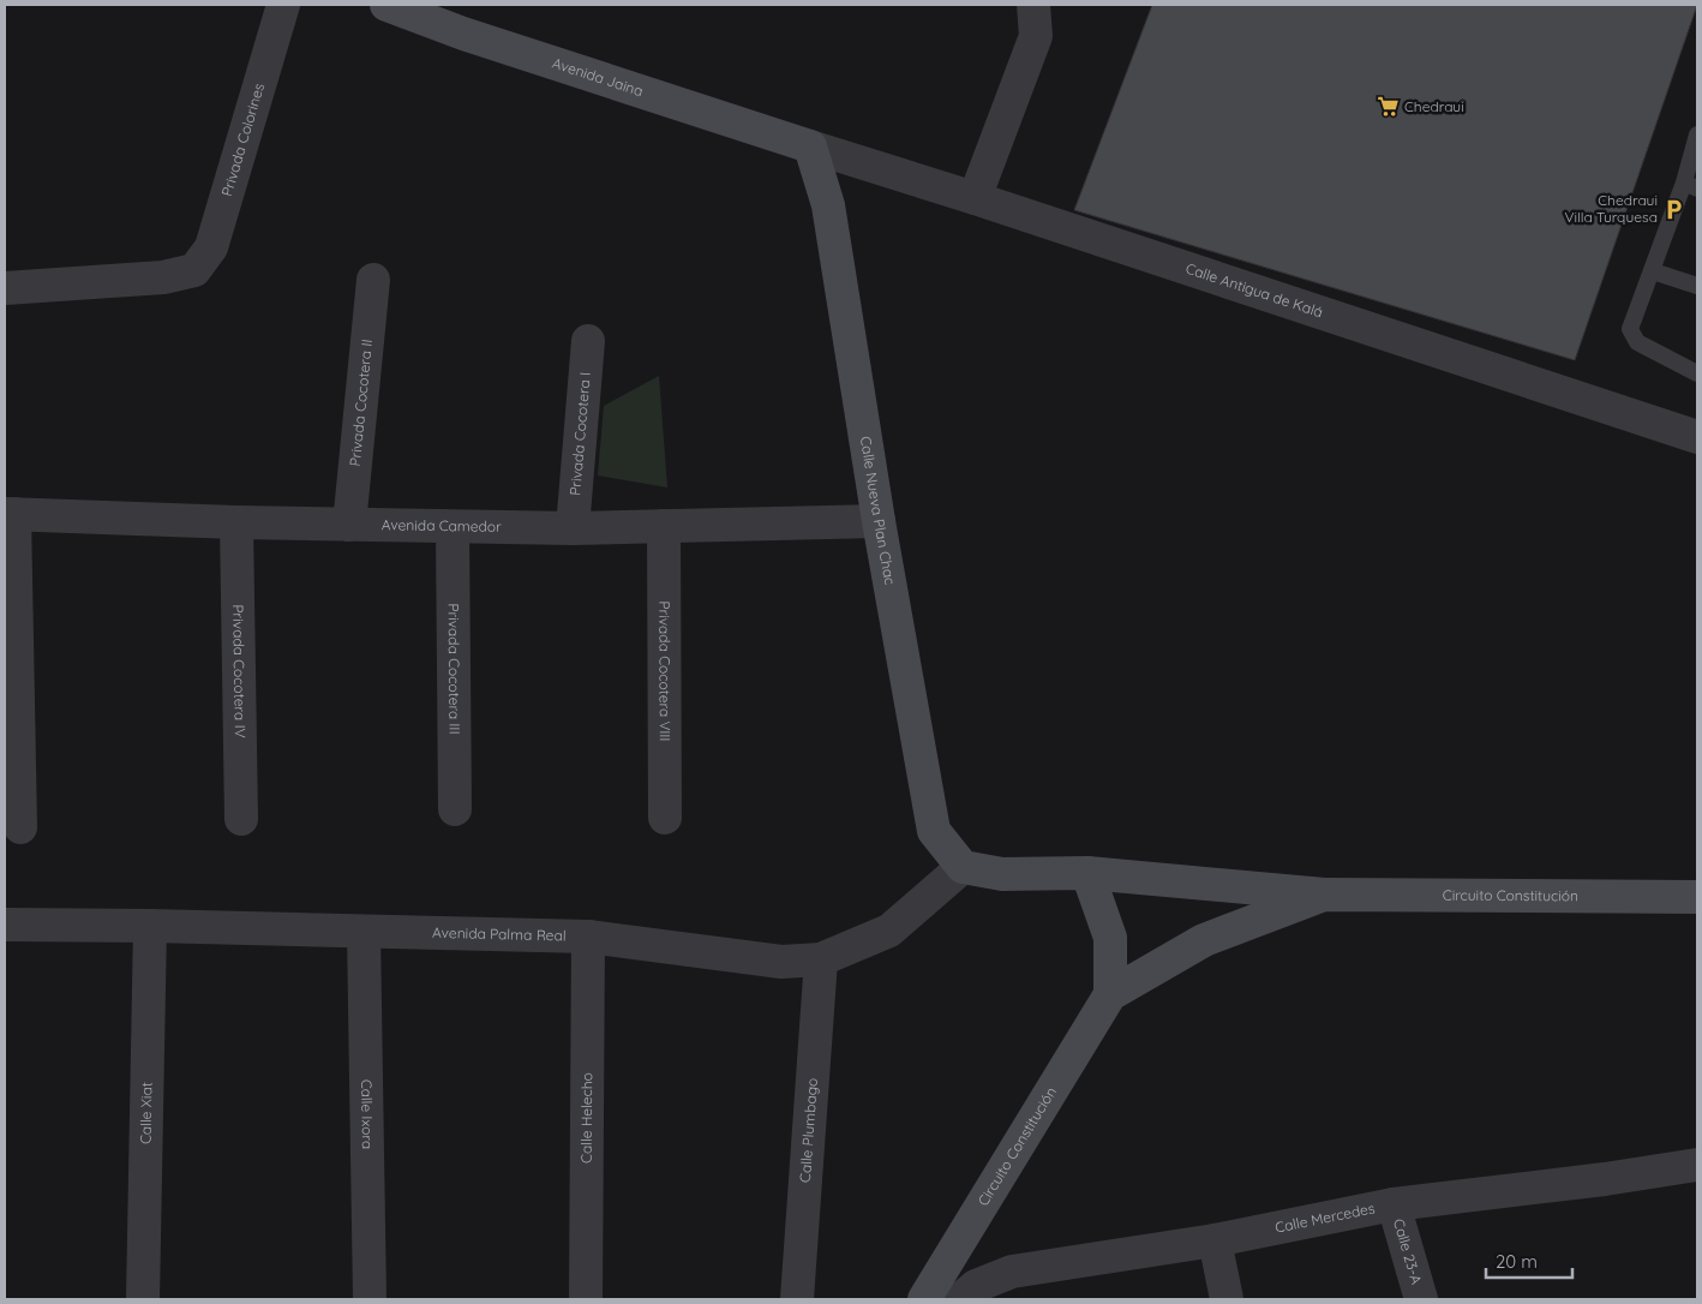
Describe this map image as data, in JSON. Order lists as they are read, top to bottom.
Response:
{
  "streets": {
    "main road": ["Avenida Jaina", "Calle Nueva Plan Chac", "Circuito Constitución"],
    "street": [
      "Privada Colorines",
      "Calle Antigua de Kalá",
      "Privada Cocotera II",
      "Privada Cocotera I",
      "Avenida Camedor",
      "Privada Cocotera III",
      "Privada Cocotera IV",
      "Privada Cocotera VIII",
      "Avenida Palma Real",
      "Calle Xiat",
      "Calle Ixora",
      "Calle Helecho",
      "Calle Plumbago",
      "Calle Mercedes",
      "Calle 23-A"
    ]
  },
  "crossings": [
    ["Avenida Jaina", "Calle Antigua de Kalá"],
    ["Avenida Jaina", "Calle Nueva Plan Chac"],
    ["Calle Antigua de Kalá", "Calle Nueva Plan Chac"],
    ["Privada Cocotera II", "Avenida Camedor"],
    ["Privada Cocotera I", "Avenida Camedor"],
    ["Calle Nueva Plan Chac", "Avenida Camedor"],
    ["Calle Nueva Plan Chac", "Circuito Constitución"],
    ["Calle Nueva Plan Chac", "Avenida Palma Real"],
    ["Avenida Camedor", "Privada Cocotera III"],
    ["Avenida Camedor", "Privada Cocotera IV"],
    ["Avenida Camedor", "Privada Cocotera VIII"],
    ["Circuito Constitución", "Avenida Palma Real"],
    ["Avenida Palma Real", "Calle Xiat"],
    ["Avenida Palma Real", "Calle Ixora"],
    ["Avenida Palma Real", "Calle Helecho"],
    ["Avenida Palma Real", "Calle Plumbago"],
    ["Calle Mercedes", "Calle 23-A"]
  ],
  "places": {
    "supermarket": ["Chedraui"],
    "parking": ["Chedraui Villa Turquesa"]
  },
  "scale_bar": "20 m"
}
